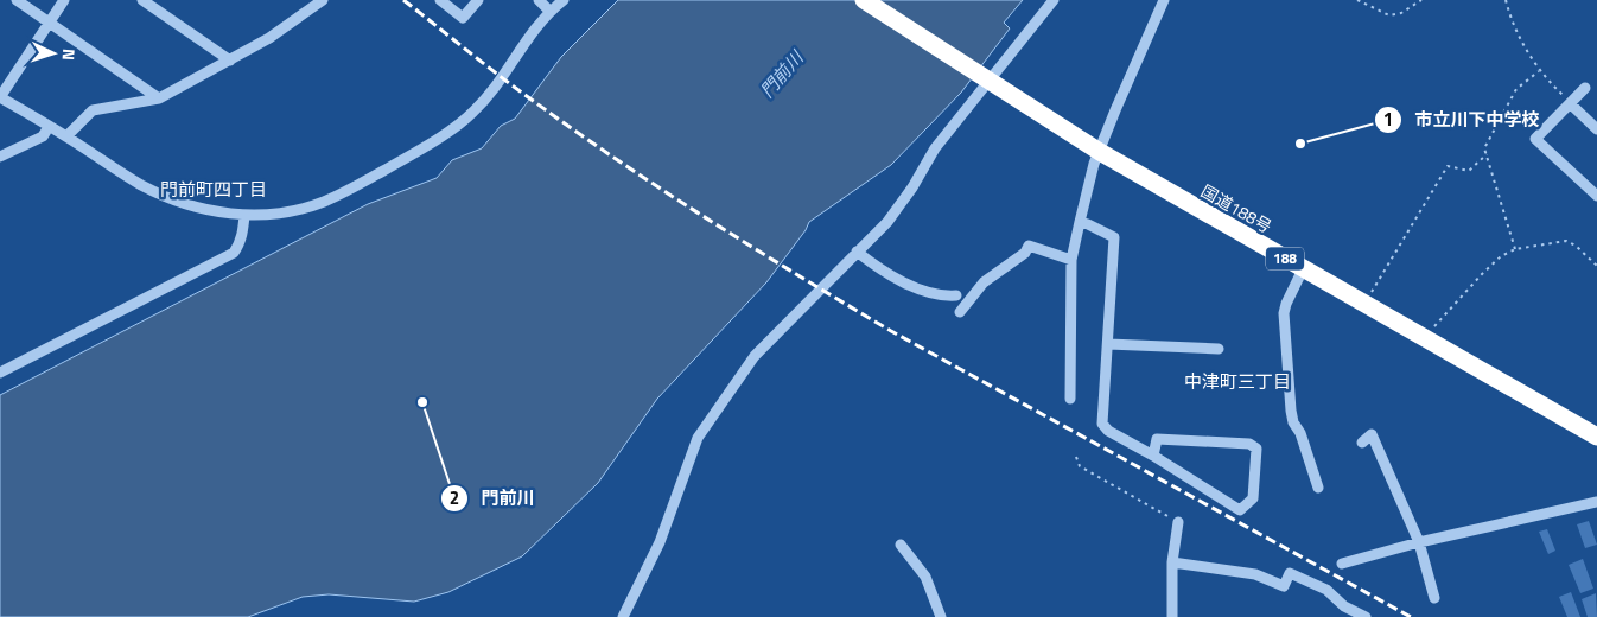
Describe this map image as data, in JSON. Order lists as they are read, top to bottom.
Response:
{
  "streets": {
    "highway": ["国道188号", "188"]
  },
  "districts": ["門前町四丁目", "中津町三丁目"],
  "water": ["門前川"],
  "places": ["市立川下中学校", "門前川"],
  "north": "right"
}
